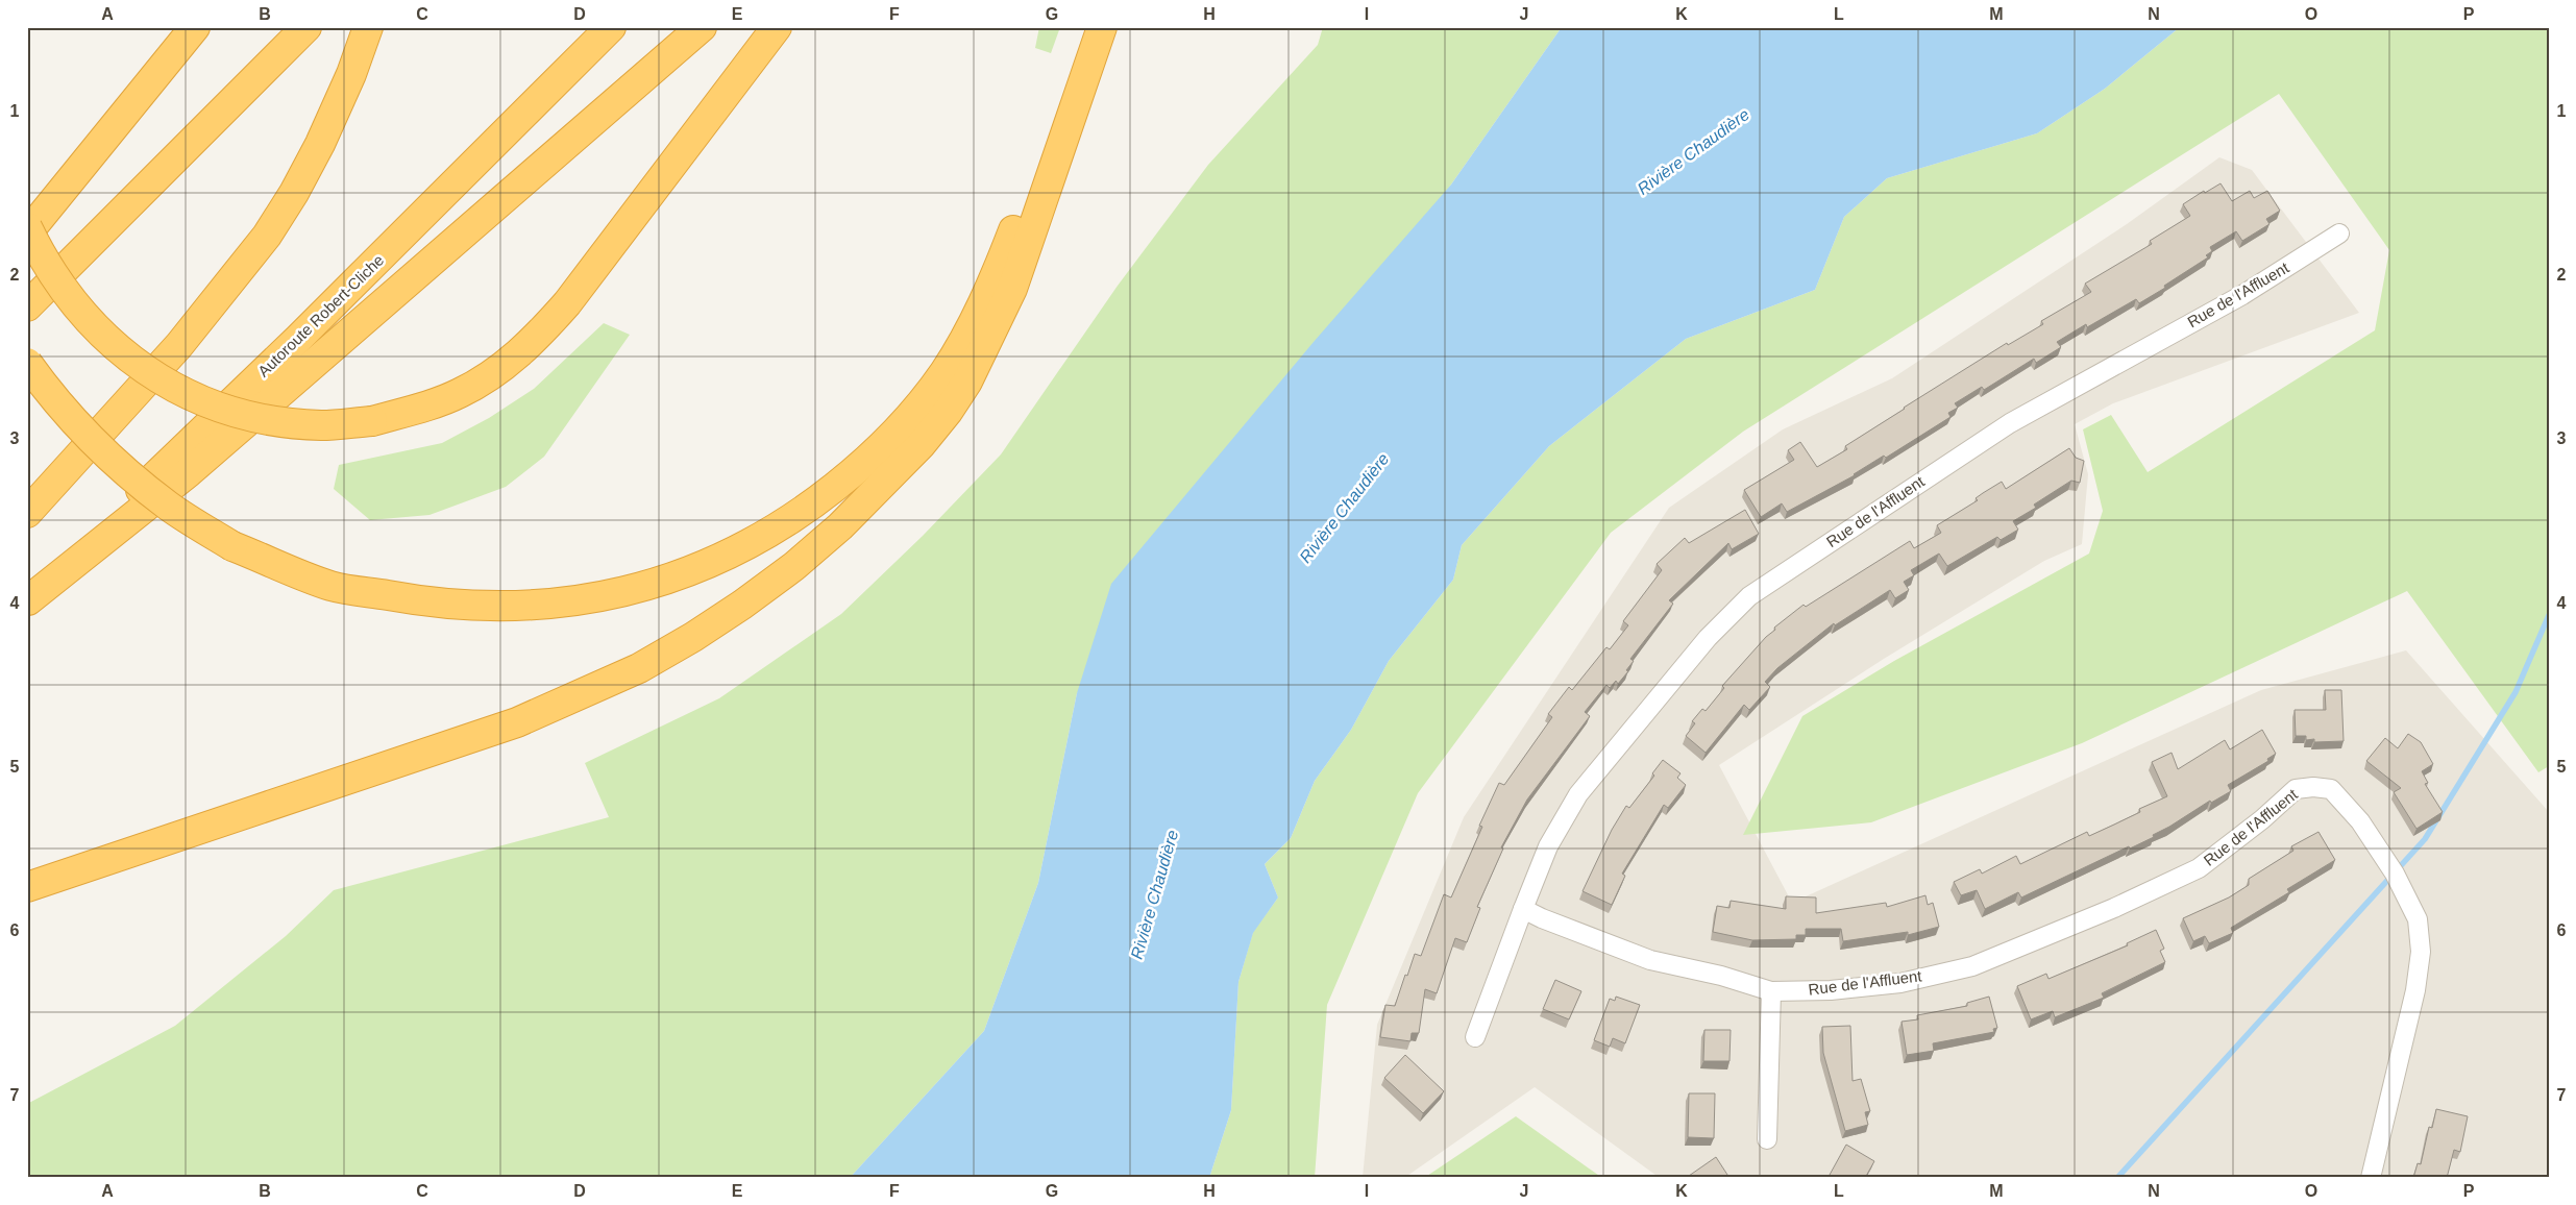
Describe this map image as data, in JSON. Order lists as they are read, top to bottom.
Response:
{
  "streets": {
    "highway": ["Autoroute Robert-Cliche"],
    "street": ["Rue de l'Affluent"]
  },
  "water": ["Rivière Chaudière"],
  "grid": {
    "columns": [
      "A",
      "B",
      "C",
      "D",
      "E",
      "F",
      "G",
      "H",
      "I",
      "J",
      "K",
      "L",
      "M",
      "N",
      "O",
      "P"
    ],
    "rows": [
      "1",
      "2",
      "3",
      "4",
      "5",
      "6",
      "7"
    ]
  }
}
